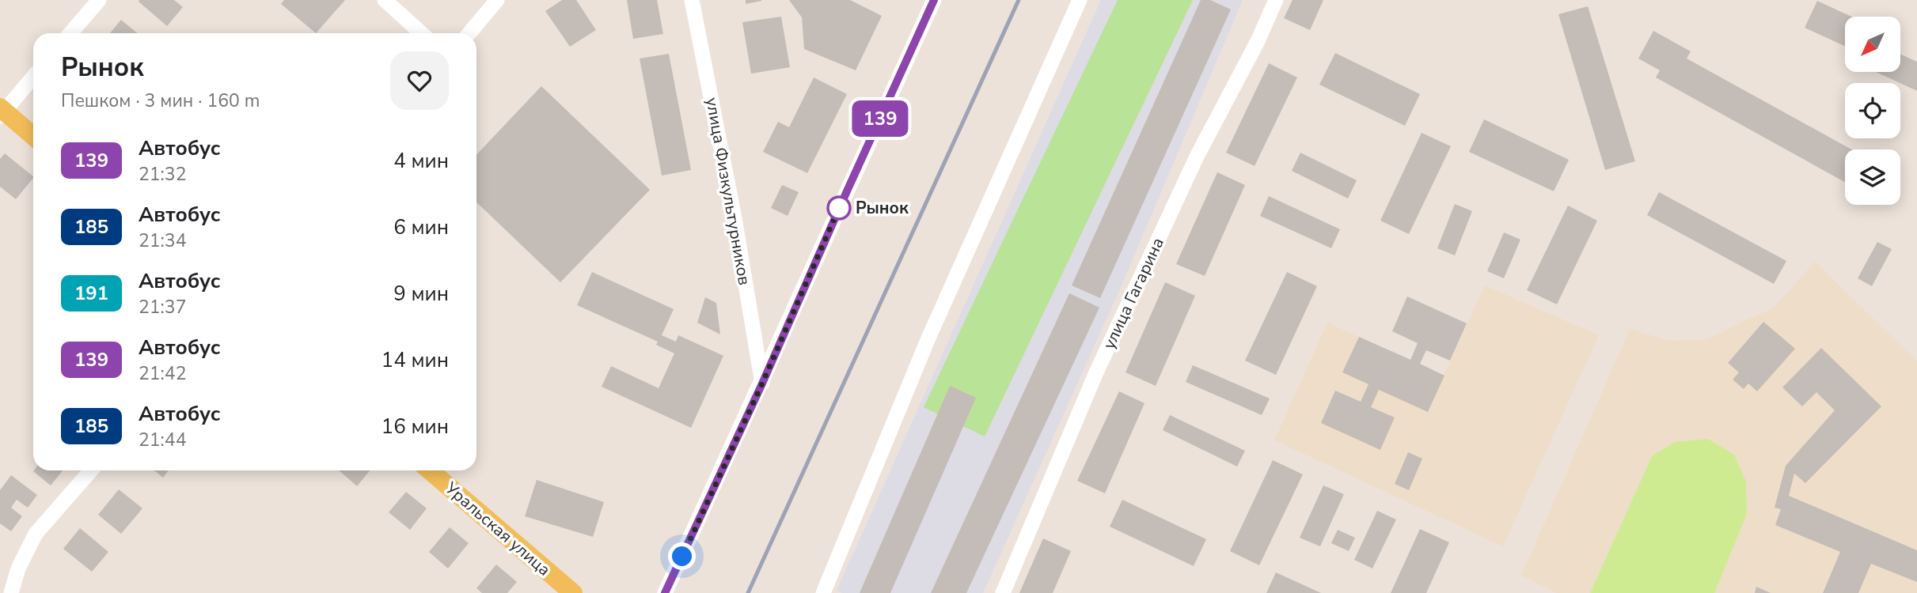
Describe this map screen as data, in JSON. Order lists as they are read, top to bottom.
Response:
{
  "streets": {
    "main road": ["Уральская улица"],
    "street": ["улица Физкультурников", "улица Гагарина"]
  },
  "places": ["Рынок"],
  "lines": ["bus line 139"],
  "north": "bottom left",
  "page": {
    "on_map": "139",
    "heading": ["Рынок", "Пешком · 3 мин · 160 m"],
    "list": [
      {
        "mark": "139",
        "name": "Автобус",
        "note": "21:32",
        "value": "4 мин"
      },
      {
        "mark": "185",
        "name": "Автобус",
        "note": "21:34",
        "value": "6 мин"
      },
      {
        "mark": "191",
        "name": "Автобус",
        "note": "21:37",
        "value": "9 мин"
      },
      {
        "mark": "139",
        "name": "Автобус",
        "note": "21:42",
        "value": "14 мин"
      },
      {
        "mark": "185",
        "name": "Автобус",
        "note": "21:44",
        "value": "16 мин"
      }
    ]
  }
}
